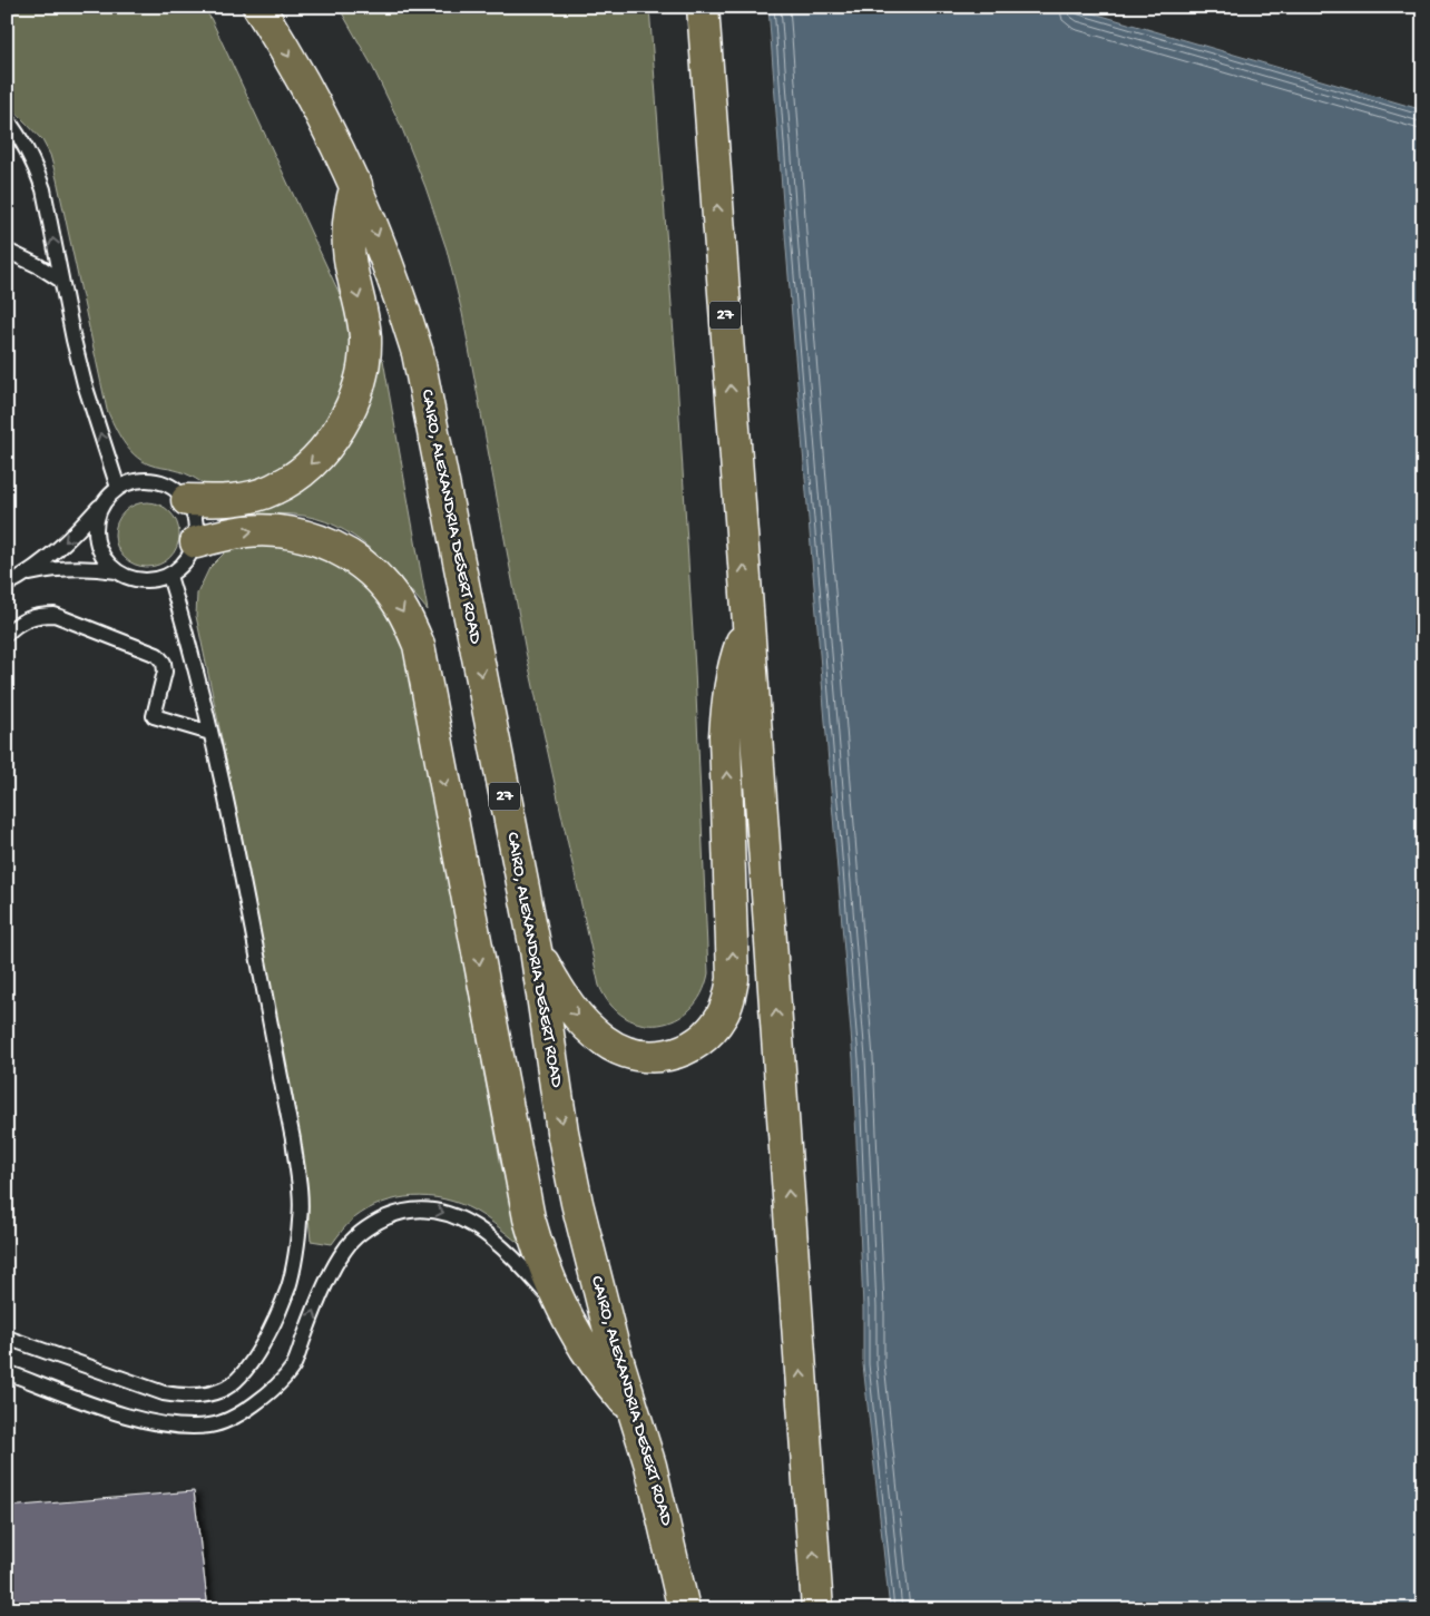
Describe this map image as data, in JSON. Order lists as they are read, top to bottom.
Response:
{
  "streets": {
    "highway": ["27", "CAIRO, ALEXANDRIA DESERT ROAD"]
  },
  "crossings": [
    ["27", "CAIRO, ALEXANDRIA DESERT ROAD"]
  ]
}
